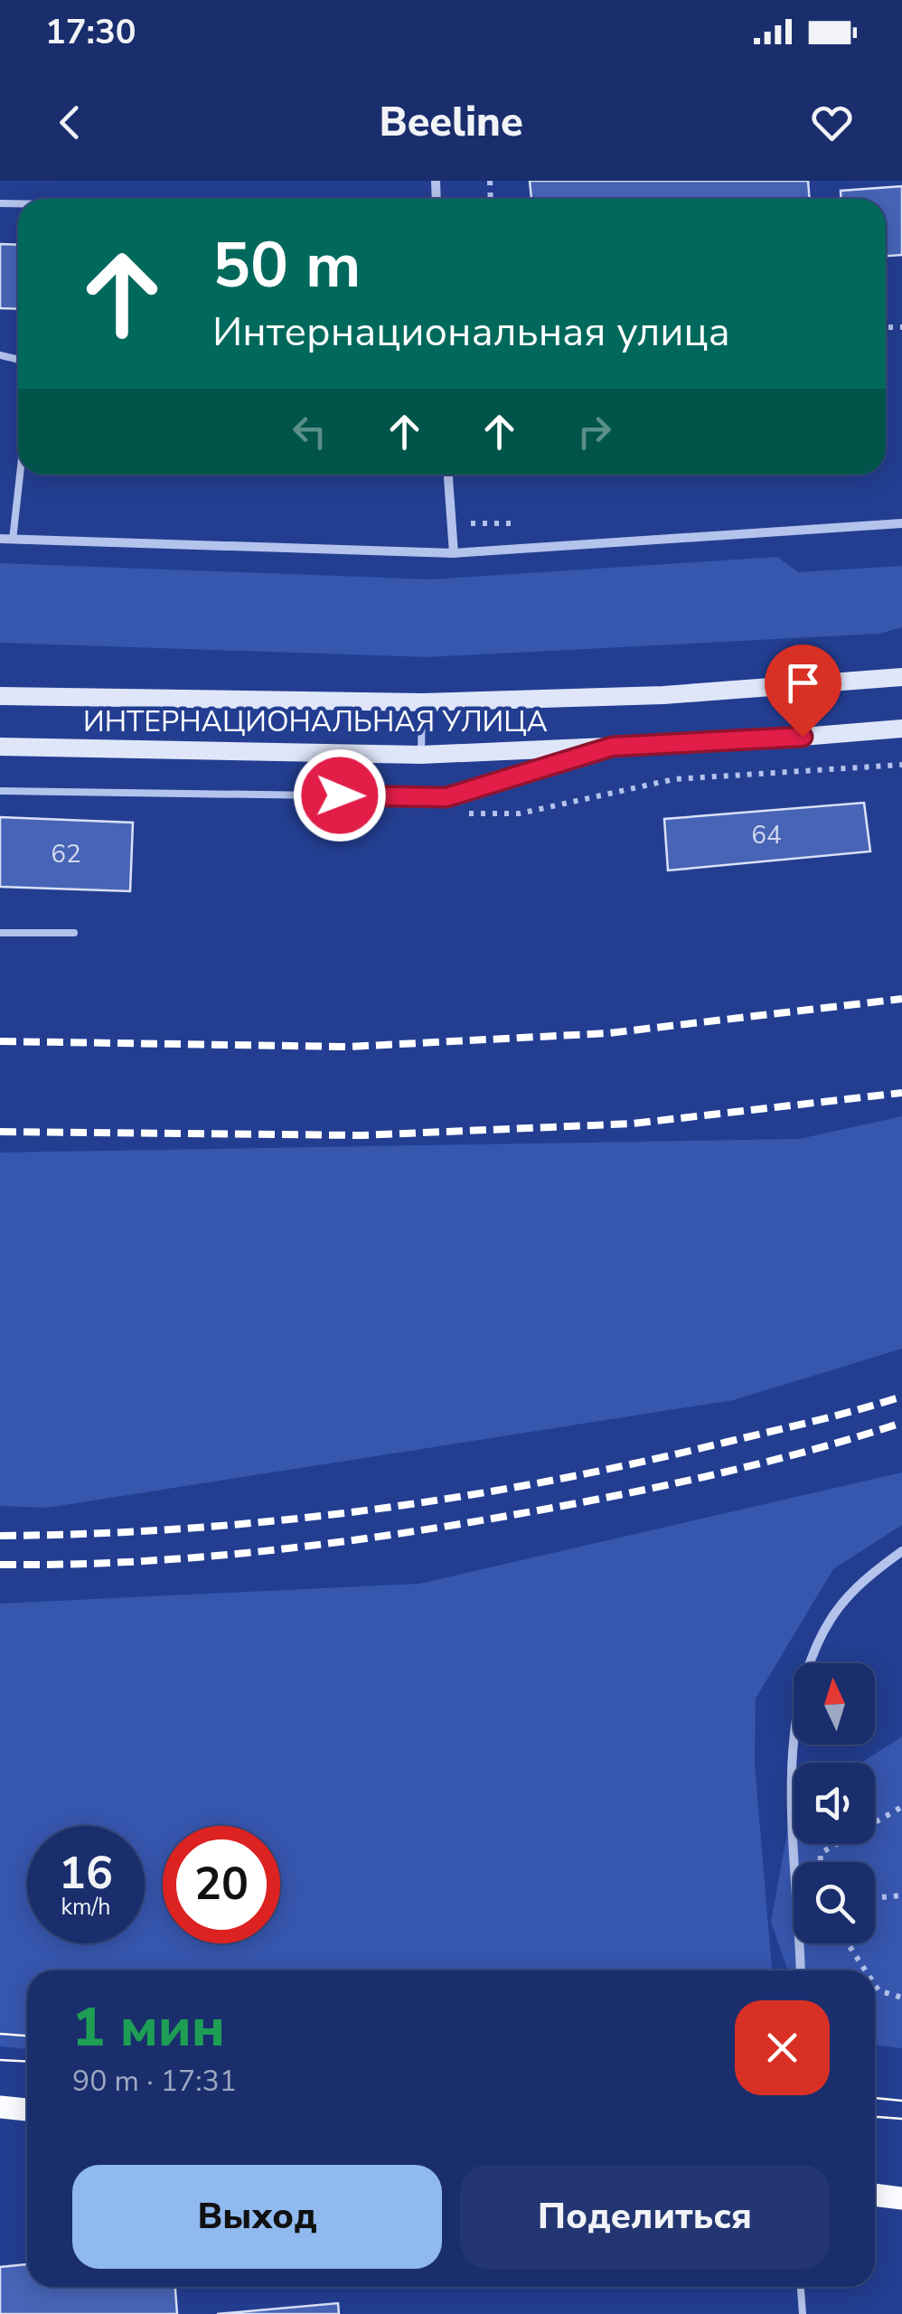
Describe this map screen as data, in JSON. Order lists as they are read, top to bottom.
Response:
{
  "streets": {
    "main road": ["ИНТЕРНАЦИОНАЛЬНАЯ УЛИЦА"]
  },
  "house_numbers": ["64", "62"],
  "north": "top",
  "page": {
    "status": "17:30",
    "header": "Beeline",
    "turn": ["50 m", "Интернациональная улица"],
    "speed": "16 km/h",
    "limit": "20",
    "heading": ["1 мин", "90 m · 17:31"],
    "buttons": ["Выход", "Поделиться"]
  }
}
